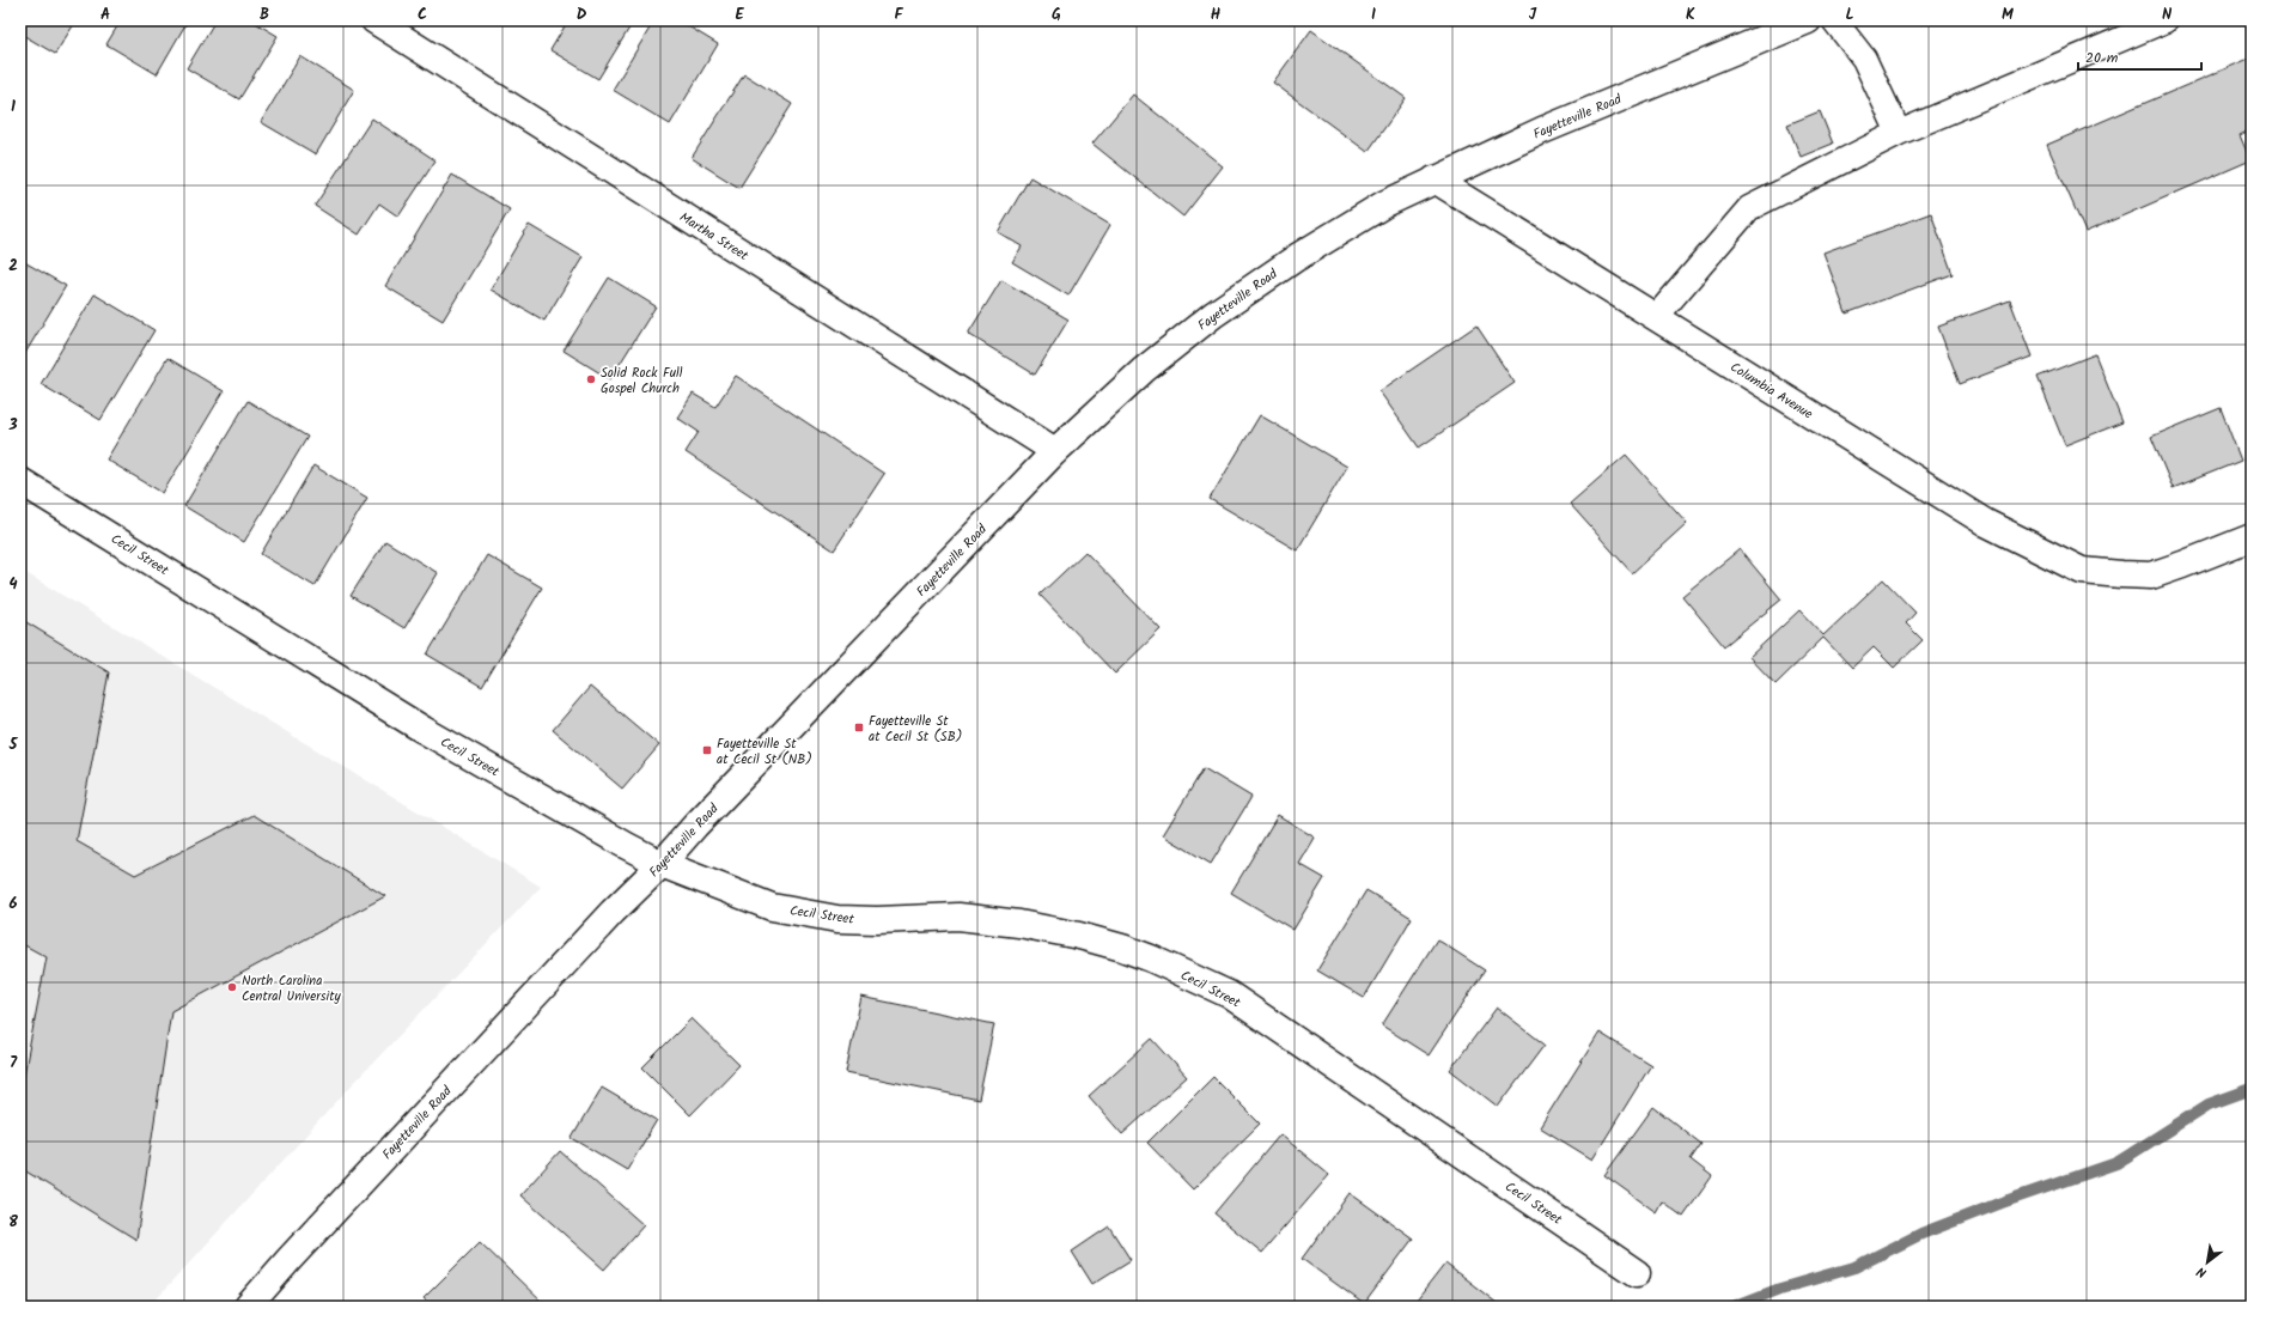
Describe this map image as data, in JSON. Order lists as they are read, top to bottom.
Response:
{
  "streets": {
    "street": [
      "Fayetteville Road",
      "Martha Street",
      "Columbia Avenue",
      "Cecil Street"
    ]
  },
  "crossings": [
    ["Fayetteville Road", "Martha Street"],
    ["Fayetteville Road", "Columbia Avenue"],
    ["Fayetteville Road", "Cecil Street"]
  ],
  "places": {
    "other": ["Solid Rock Full Gospel Church", "North Carolina Central University"],
    "transit": ["Fayetteville St at Cecil St (SB)", "Fayetteville St at Cecil St (NB)"]
  },
  "scale_bar": "20 m",
  "north": "bottom left",
  "grid": {
    "columns": [
      "A",
      "B",
      "C",
      "D",
      "E",
      "F",
      "G",
      "H",
      "I",
      "J",
      "K",
      "L",
      "M",
      "N"
    ],
    "rows": [
      "1",
      "2",
      "3",
      "4",
      "5",
      "6",
      "7",
      "8"
    ]
  }
}
